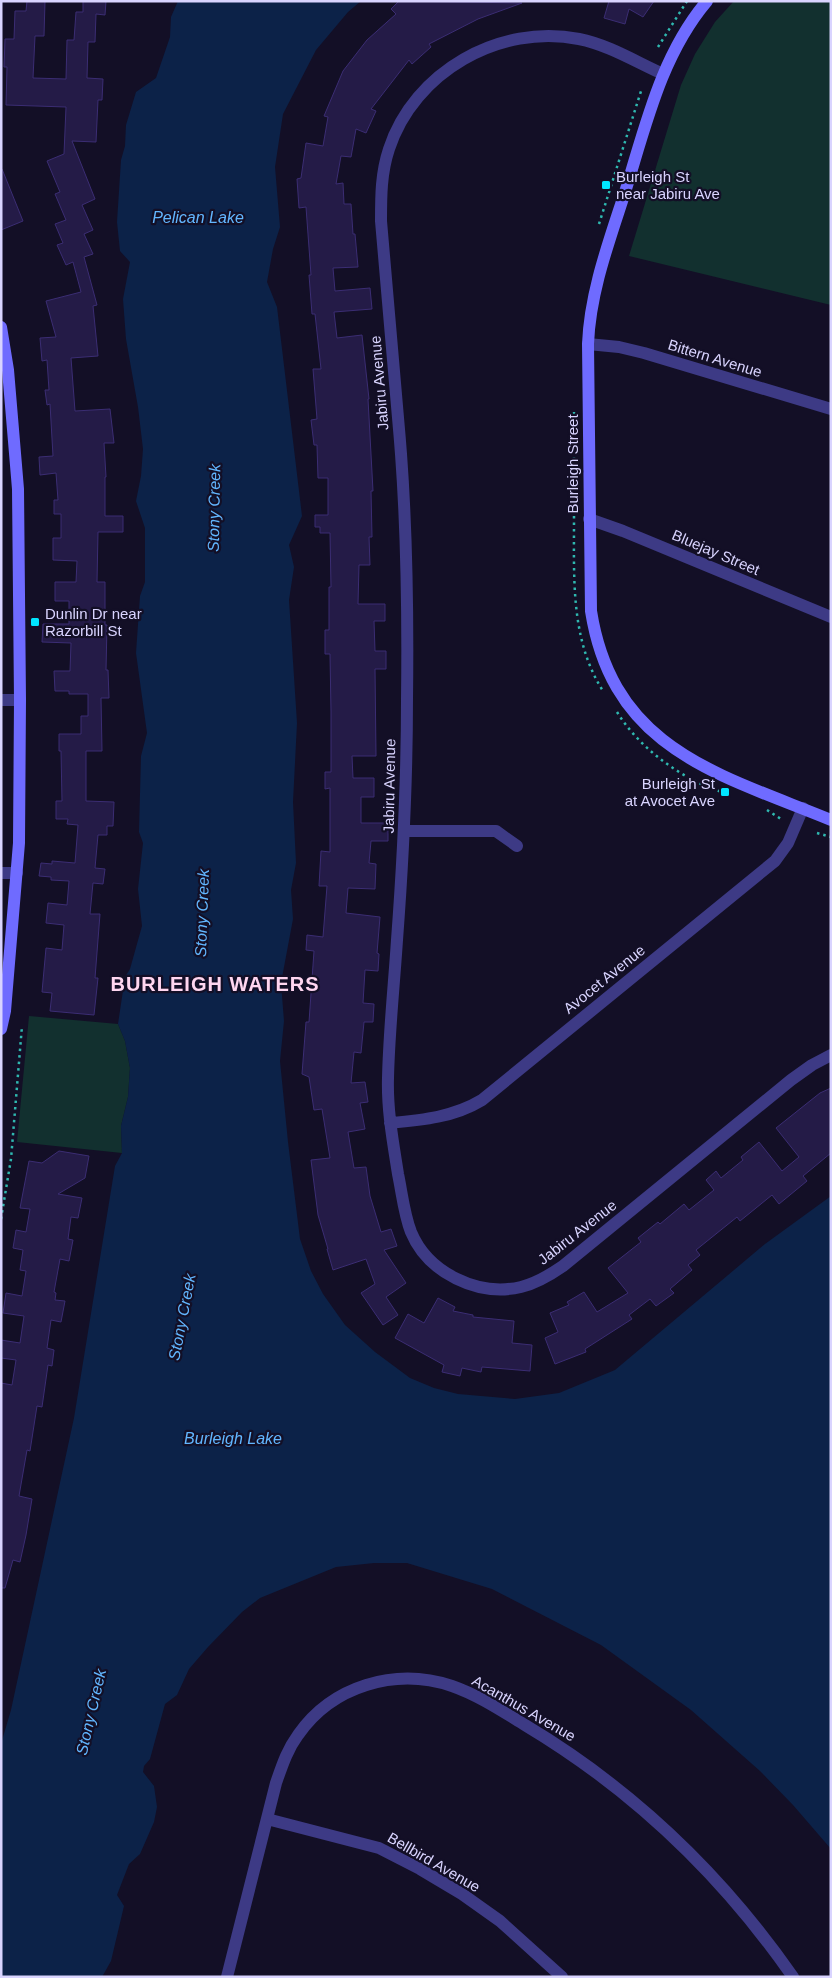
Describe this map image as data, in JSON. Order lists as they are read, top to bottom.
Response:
{
  "streets": {
    "street": [
      "Bittern Avenue",
      "Jabiru Avenue",
      "Burleigh Street",
      "Bluejay Street",
      "Avocet Avenue",
      "Acanthus Avenue",
      "Bellbird Avenue"
    ]
  },
  "crossings": [
    ["Bittern Avenue", "Burleigh Street"],
    ["Jabiru Avenue", "Burleigh Street"],
    ["Jabiru Avenue", "Avocet Avenue"],
    ["Burleigh Street", "Bluejay Street"],
    ["Burleigh Street", "Avocet Avenue"],
    ["Acanthus Avenue", "Bellbird Avenue"]
  ],
  "districts": ["BURLEIGH WATERS"],
  "water": ["Pelican Lake", "Stony Creek", "Burleigh Lake"],
  "places": {
    "transit": ["Burleigh St near Jabiru Ave", "Dunlin Dr near Razorbill St", "Burleigh St at Avocet Ave"]
  }
}
